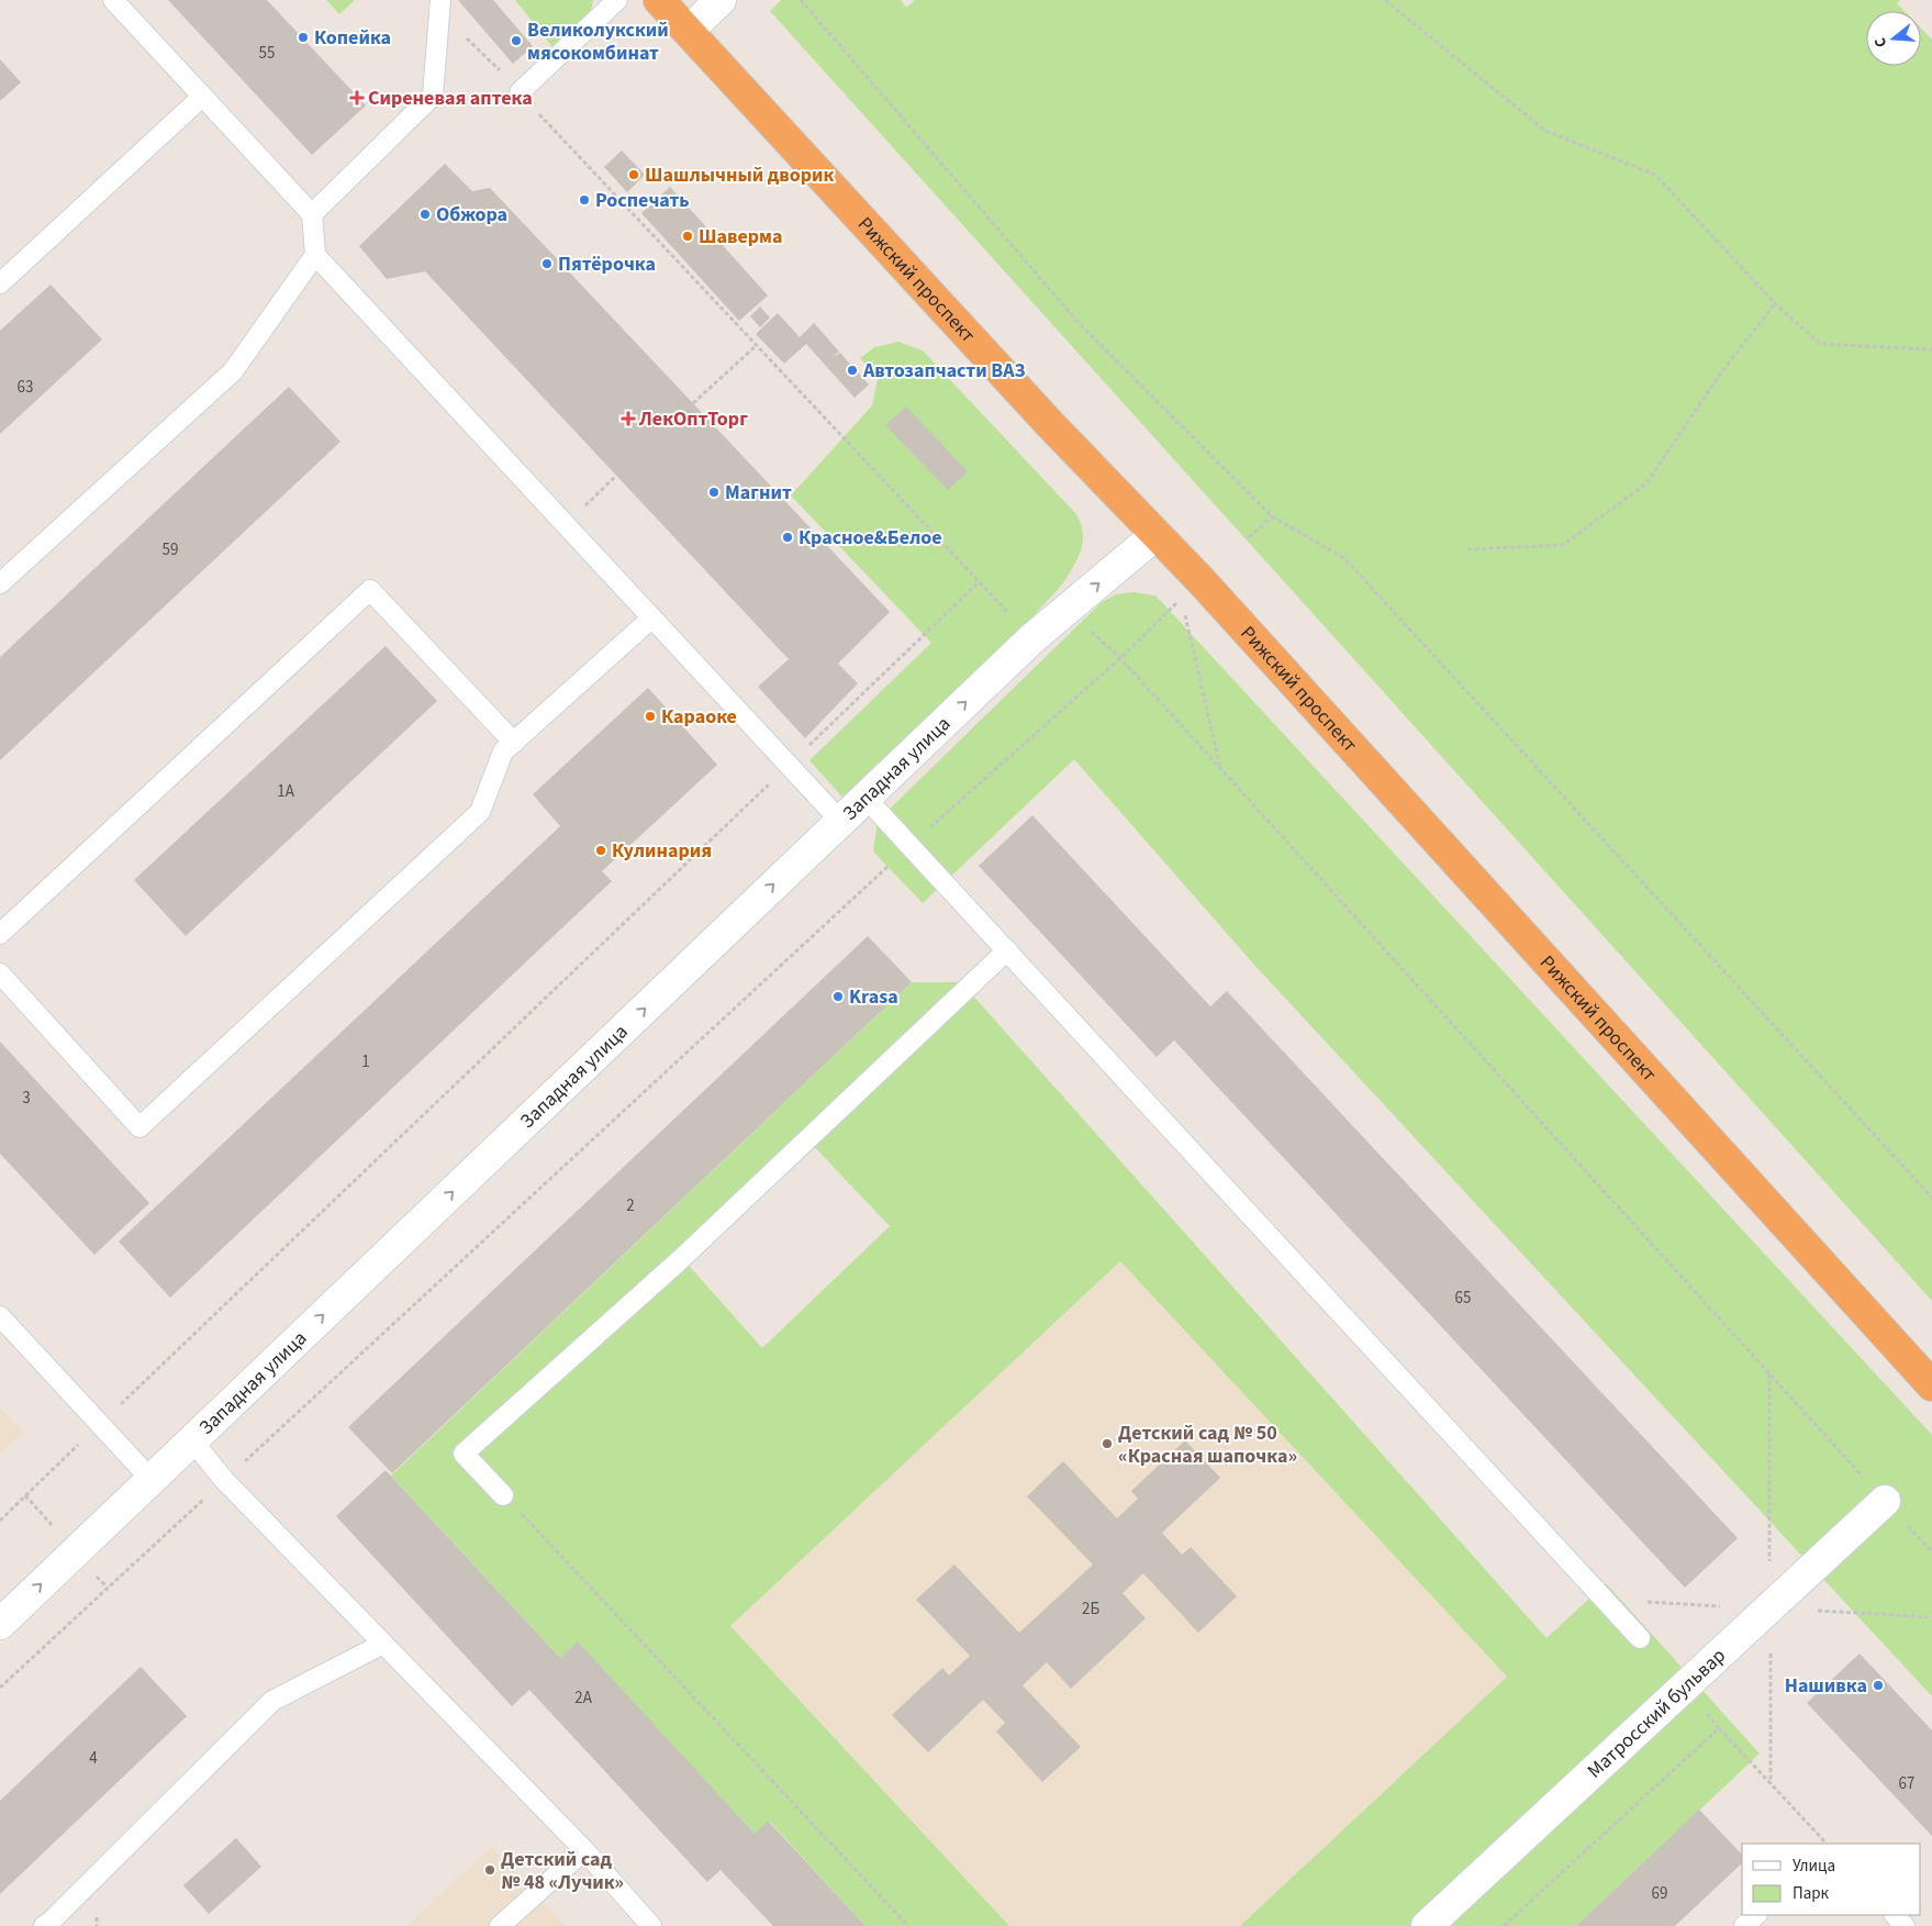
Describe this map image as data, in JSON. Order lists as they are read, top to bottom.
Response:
{
  "streets": {
    "highway": ["Рижский проспект"],
    "street": ["Западная улица", "Матросский бульвар"]
  },
  "crossings": [
    ["Рижский проспект", "Западная улица"]
  ],
  "one_way": ["Западная улица"],
  "places": {
    "other": [
      "Копейка",
      "Великолукский мясокомбинат",
      "Шашлычный дворик",
      "Роспечать",
      "Обжора",
      "Шаверма",
      "Пятёрочка",
      "Автозапчасти ВАЗ",
      "Магнит",
      "Красное&Белое",
      "Караоке",
      "Кулинария",
      "Krasa",
      "Детский сад № 50 «Красная шапочка»",
      "Нашивка",
      "Детский сад № 48 «Лучик»"
    ],
    "health": ["Сиреневая аптека", "ЛекОптТорг"]
  },
  "house_numbers": [
    "55",
    "63",
    "59",
    "1А",
    "1",
    "3",
    "2",
    "65",
    "2Б",
    "2А",
    "4",
    "67",
    "69"
  ],
  "legend": ["Улица", "Парк"],
  "north": "left"
}
